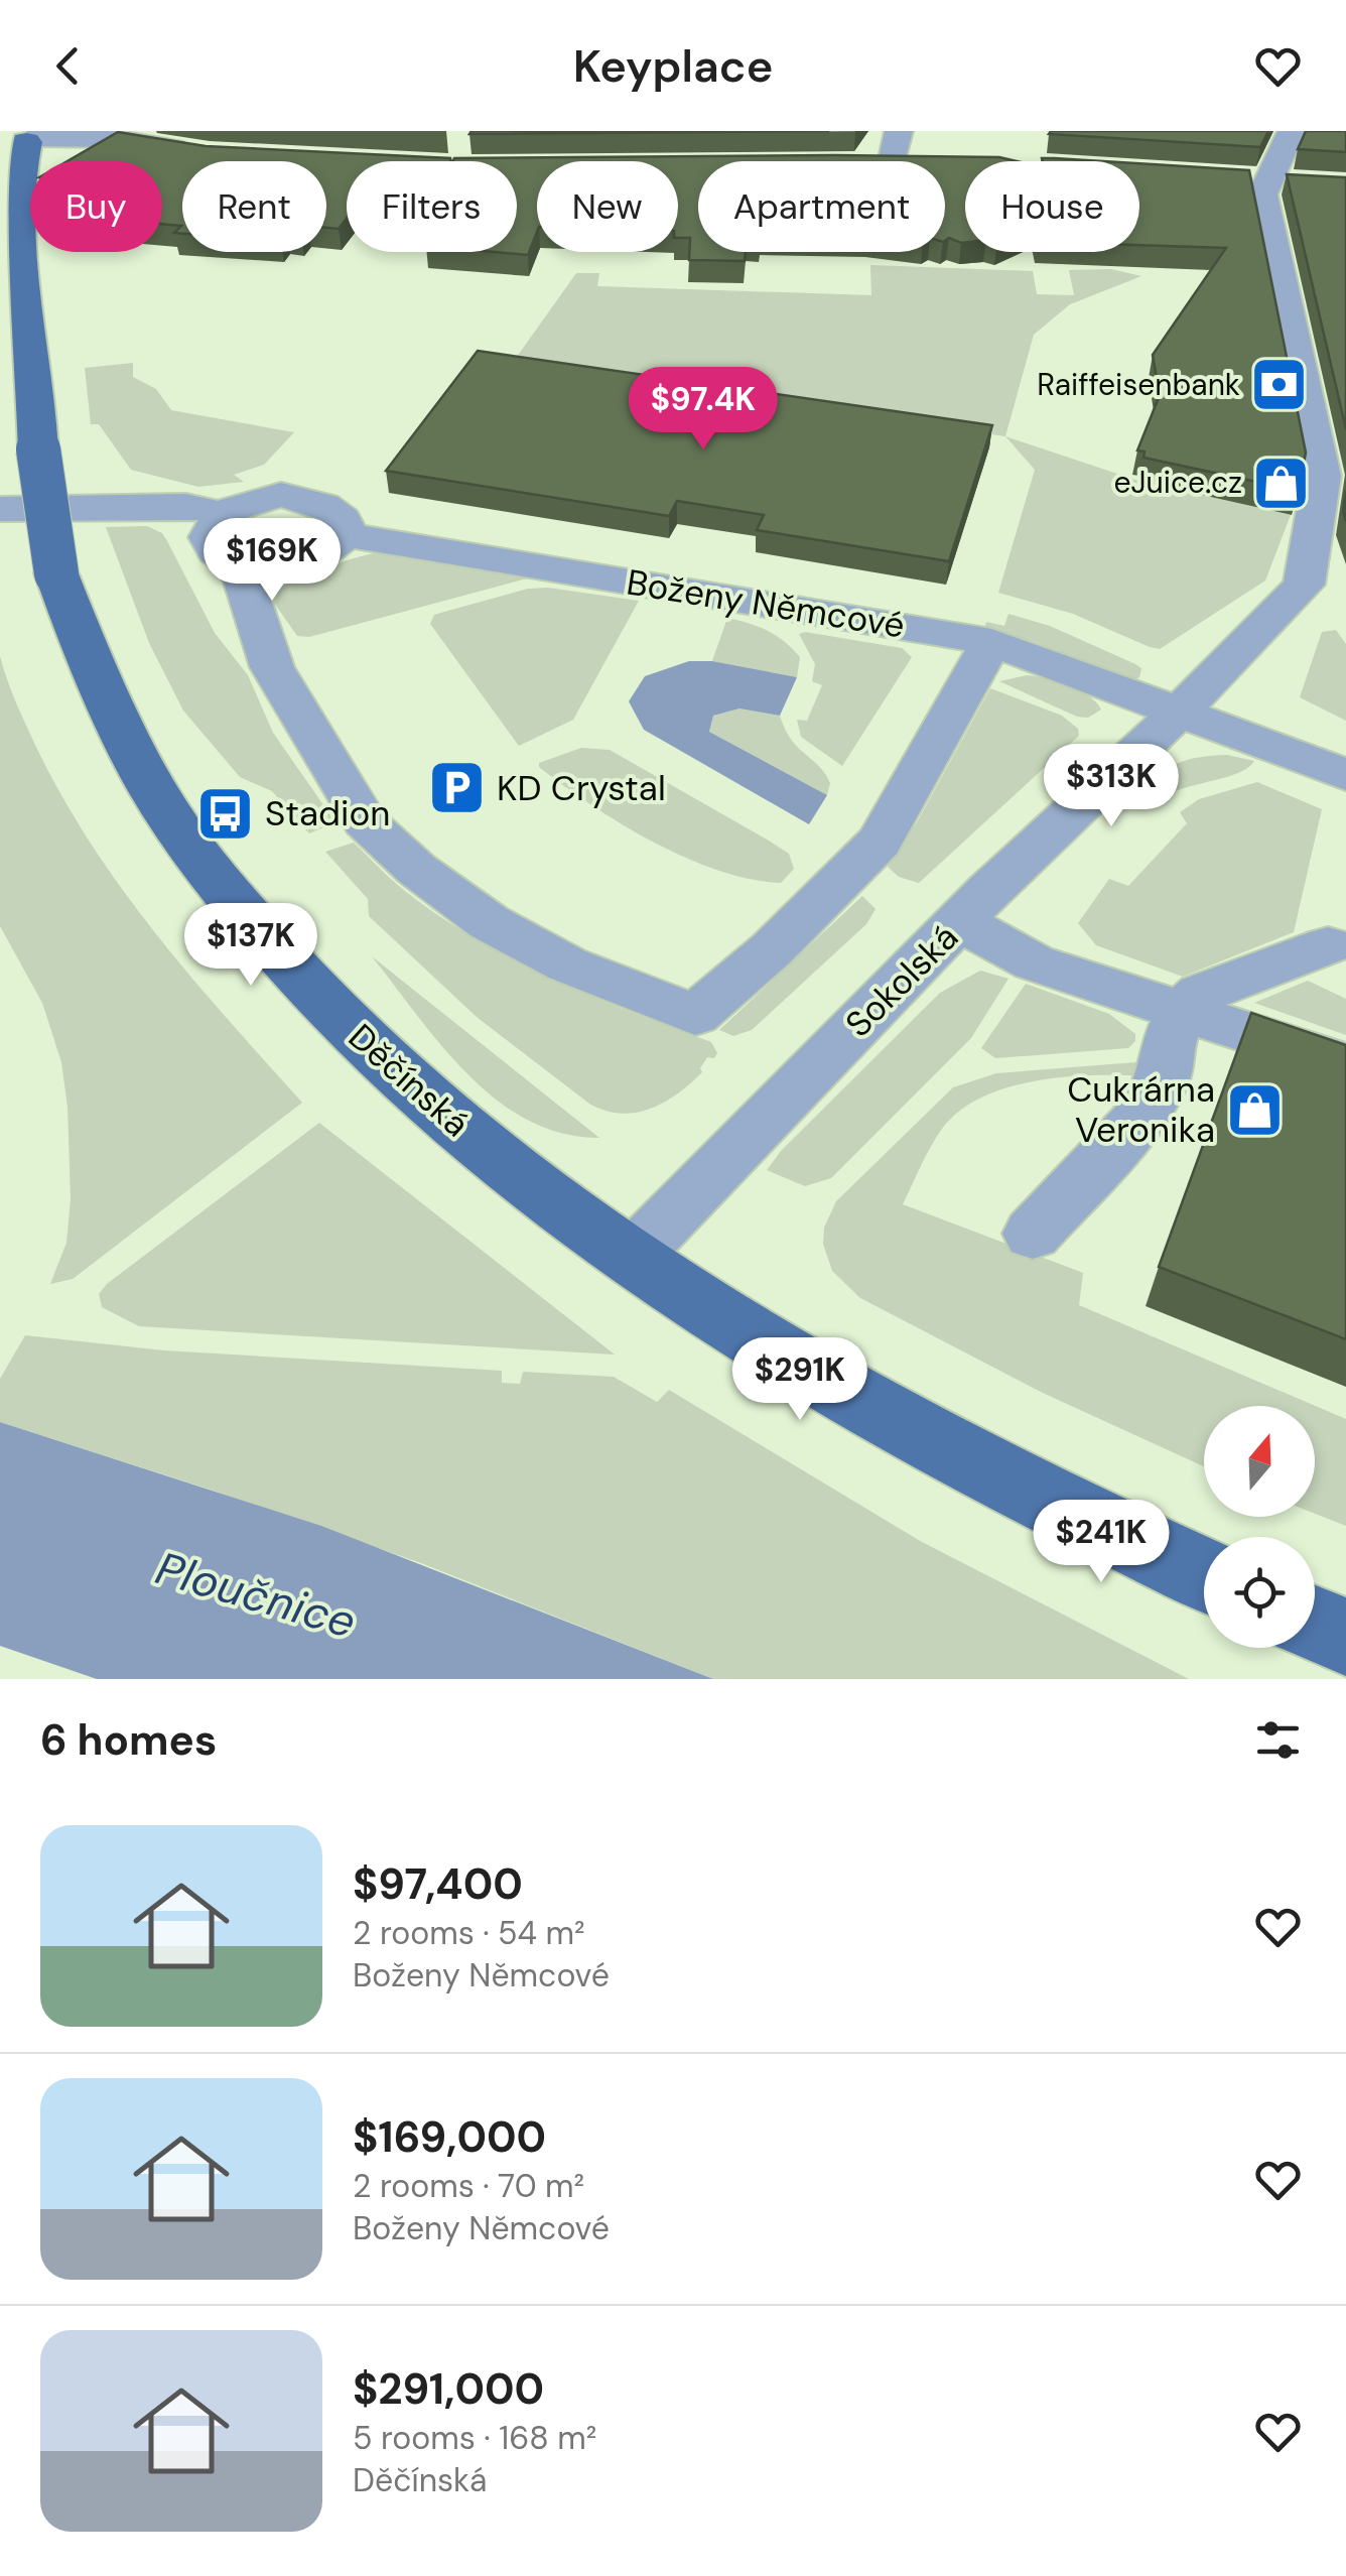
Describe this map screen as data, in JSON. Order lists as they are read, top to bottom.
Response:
{
  "streets": {
    "main road": ["Děčínská"],
    "street": ["Boženy Němcové", "Sokolská"]
  },
  "crossings": [
    ["Boženy Němcové", "Sokolská"],
    ["Sokolská", "Děčínská"]
  ],
  "water": ["Ploučnice"],
  "places": {
    "bank": ["Raiffeisenbank"],
    "shop": ["eJuice.cz", "Cukrárna Veronika"],
    "parking": ["KD Crystal"],
    "bus stop": ["Stadion"]
  },
  "north": "top",
  "page": {
    "header": "Keyplace",
    "chip": [
      "Buy",
      "Rent",
      "Filters",
      "New",
      "Apartment",
      "House"
    ],
    "price": [
      "$97.4K",
      "$169K",
      "$313K",
      "$137K",
      "$291K",
      "$241K"
    ],
    "heading": "6 homes",
    "list": [
      {
        "name": "$97,400",
        "note": "2 rooms · 54 m² · Boženy Němcové"
      },
      {
        "name": "$169,000",
        "note": "2 rooms · 70 m² · Boženy Němcové"
      },
      {
        "name": "$291,000",
        "note": "5 rooms · 168 m² · Děčínská"
      }
    ]
  }
}
